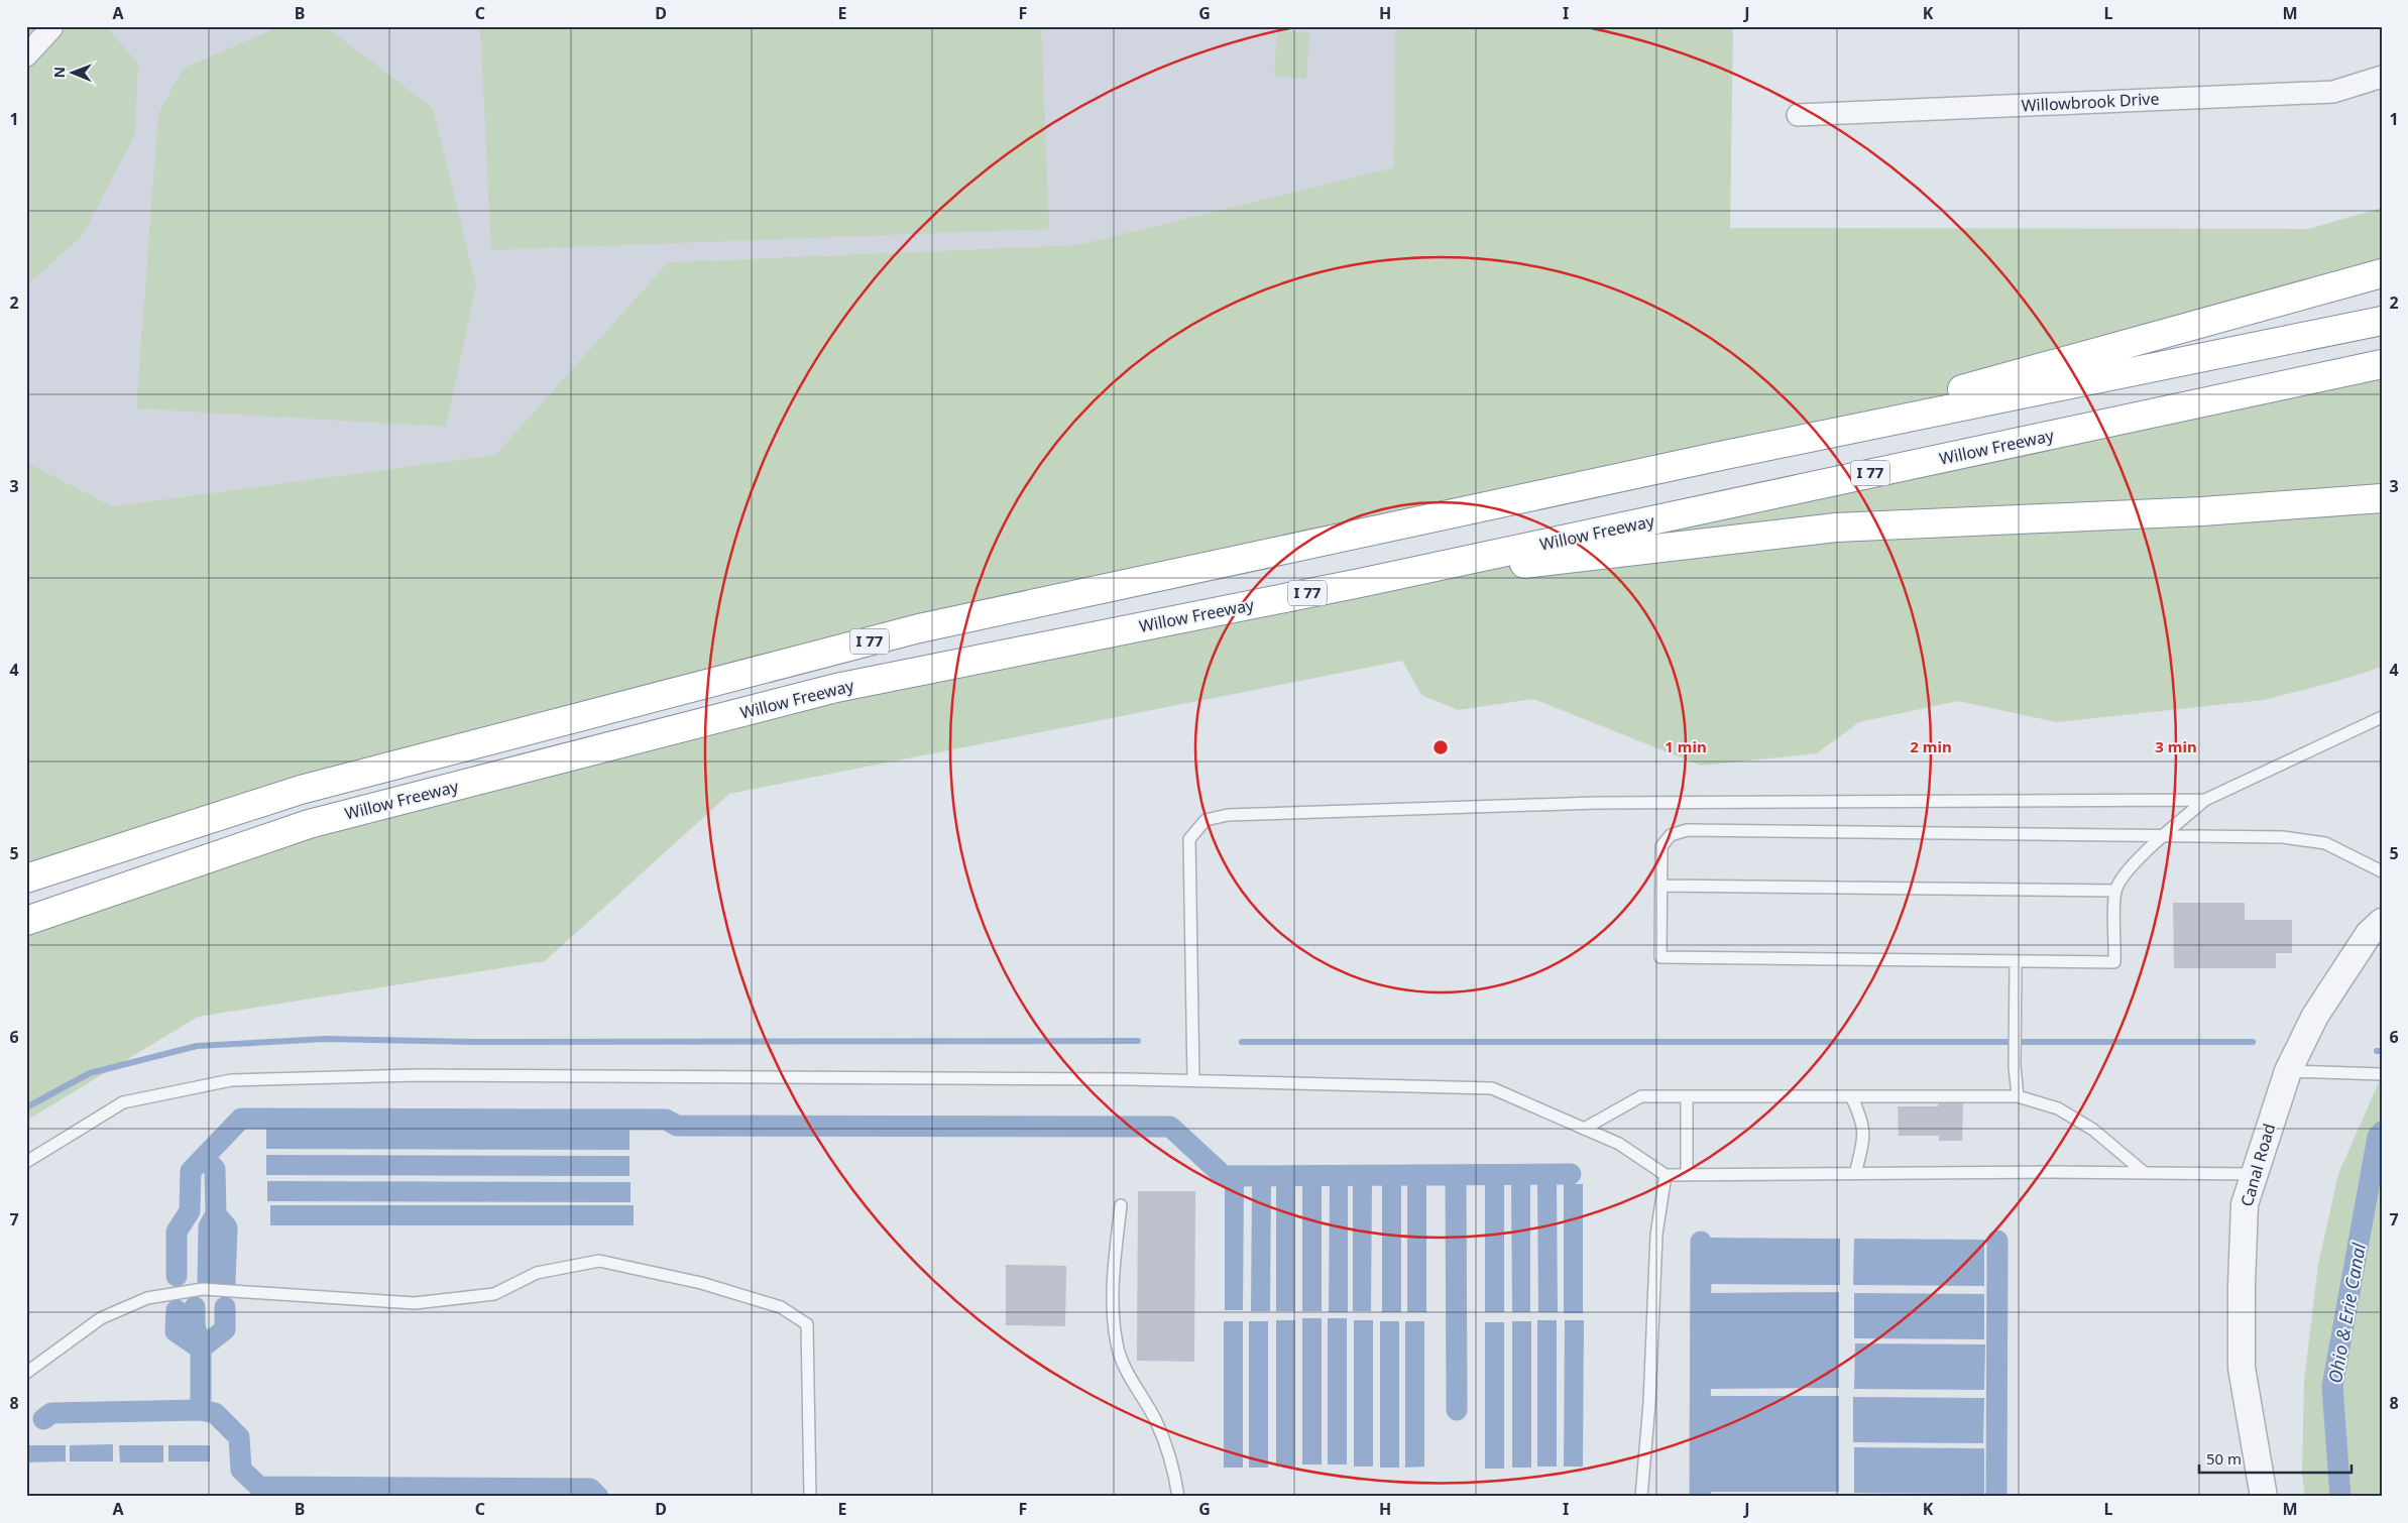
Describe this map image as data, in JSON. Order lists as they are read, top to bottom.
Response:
{
  "streets": {
    "highway": ["Willow Freeway", "I 77"],
    "street": ["Willowbrook Drive", "Canal Road"]
  },
  "water": ["Ohio & Erie Canal"],
  "scale_bar": "50 m",
  "north": "left",
  "grid": {
    "columns": [
      "A",
      "B",
      "C",
      "D",
      "E",
      "F",
      "G",
      "H",
      "I",
      "J",
      "K",
      "L",
      "M"
    ],
    "rows": [
      "1",
      "2",
      "3",
      "4",
      "5",
      "6",
      "7",
      "8"
    ]
  },
  "rings": ["1 min", "2 min", "3 min"]
}
